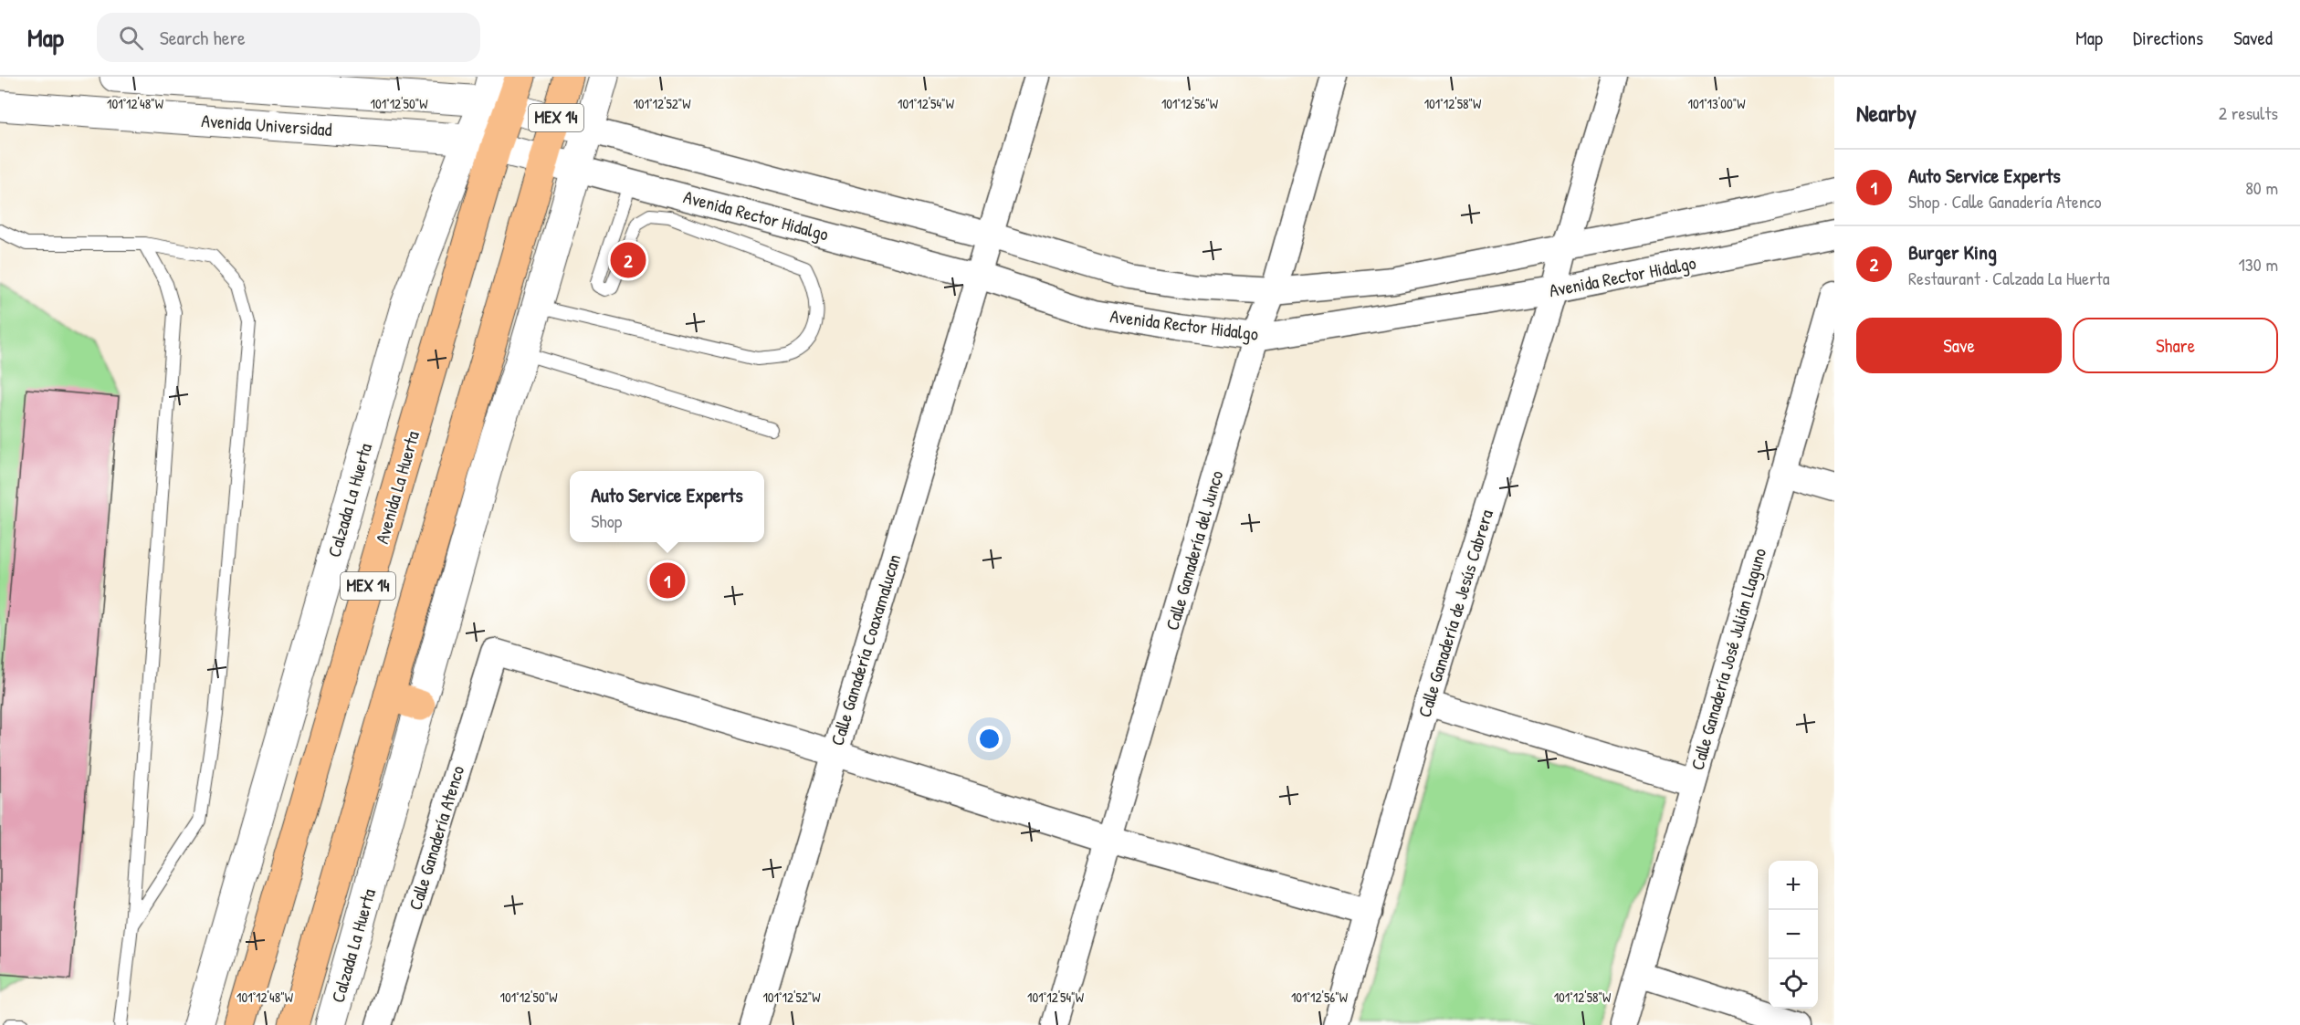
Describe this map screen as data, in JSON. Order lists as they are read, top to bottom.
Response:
{
  "streets": {
    "main road": ["MEX 14", "Avenida La Huerta"],
    "street": [
      "Avenida Universidad",
      "Avenida Rector Hidalgo",
      "Calzada La Huerta",
      "Calle Ganadería del Junco",
      "Calle Ganadería de Jesús Cabrera",
      "Calle Ganadería Coaxamalucan",
      "Calle Ganadería José Julián Llaguno",
      "Calle Ganadería Atenco"
    ]
  },
  "crossings": [
    ["MEX 14", "Avenida Universidad"],
    ["Avenida Universidad", "Avenida Rector Hidalgo"],
    ["Avenida Universidad", "Avenida La Huerta"],
    ["Avenida Universidad", "Calzada La Huerta"],
    ["Avenida Rector Hidalgo", "Calzada La Huerta"],
    ["Avenida Rector Hidalgo", "Calle Ganadería del Junco"],
    ["Avenida Rector Hidalgo", "Calle Ganadería de Jesús Cabrera"],
    ["Avenida Rector Hidalgo", "Calle Ganadería Coaxamalucan"],
    ["Avenida La Huerta", "Calzada La Huerta"],
    ["Calle Ganadería Coaxamalucan", "Calle Ganadería Atenco"]
  ],
  "page": {
    "header": "Map",
    "search": "Search here",
    "nav": ["Map", "Directions", "Saved"],
    "heading": ["Nearby", "2 results"],
    "list": [
      {
        "mark": "1",
        "name": "Auto Service Experts",
        "note": "Shop · Calle Ganadería Atenco",
        "value": "80 m"
      },
      {
        "mark": "2",
        "name": "Burger King",
        "note": "Restaurant · Calzada La Huerta",
        "value": "130 m"
      }
    ],
    "pins": ["2", "1"],
    "buttons": ["Save", "Share"],
    "popup": ["Auto Service Experts", "Shop"],
    "map_buttons": ["+", "−"]
  },
  "coordinates": [
    "101°12'48\"W",
    "101°12'50\"W",
    "101°12'52\"W",
    "101°12'54\"W",
    "101°12'56\"W",
    "101°12'58\"W",
    "101°13'00\"W"
  ]
}
